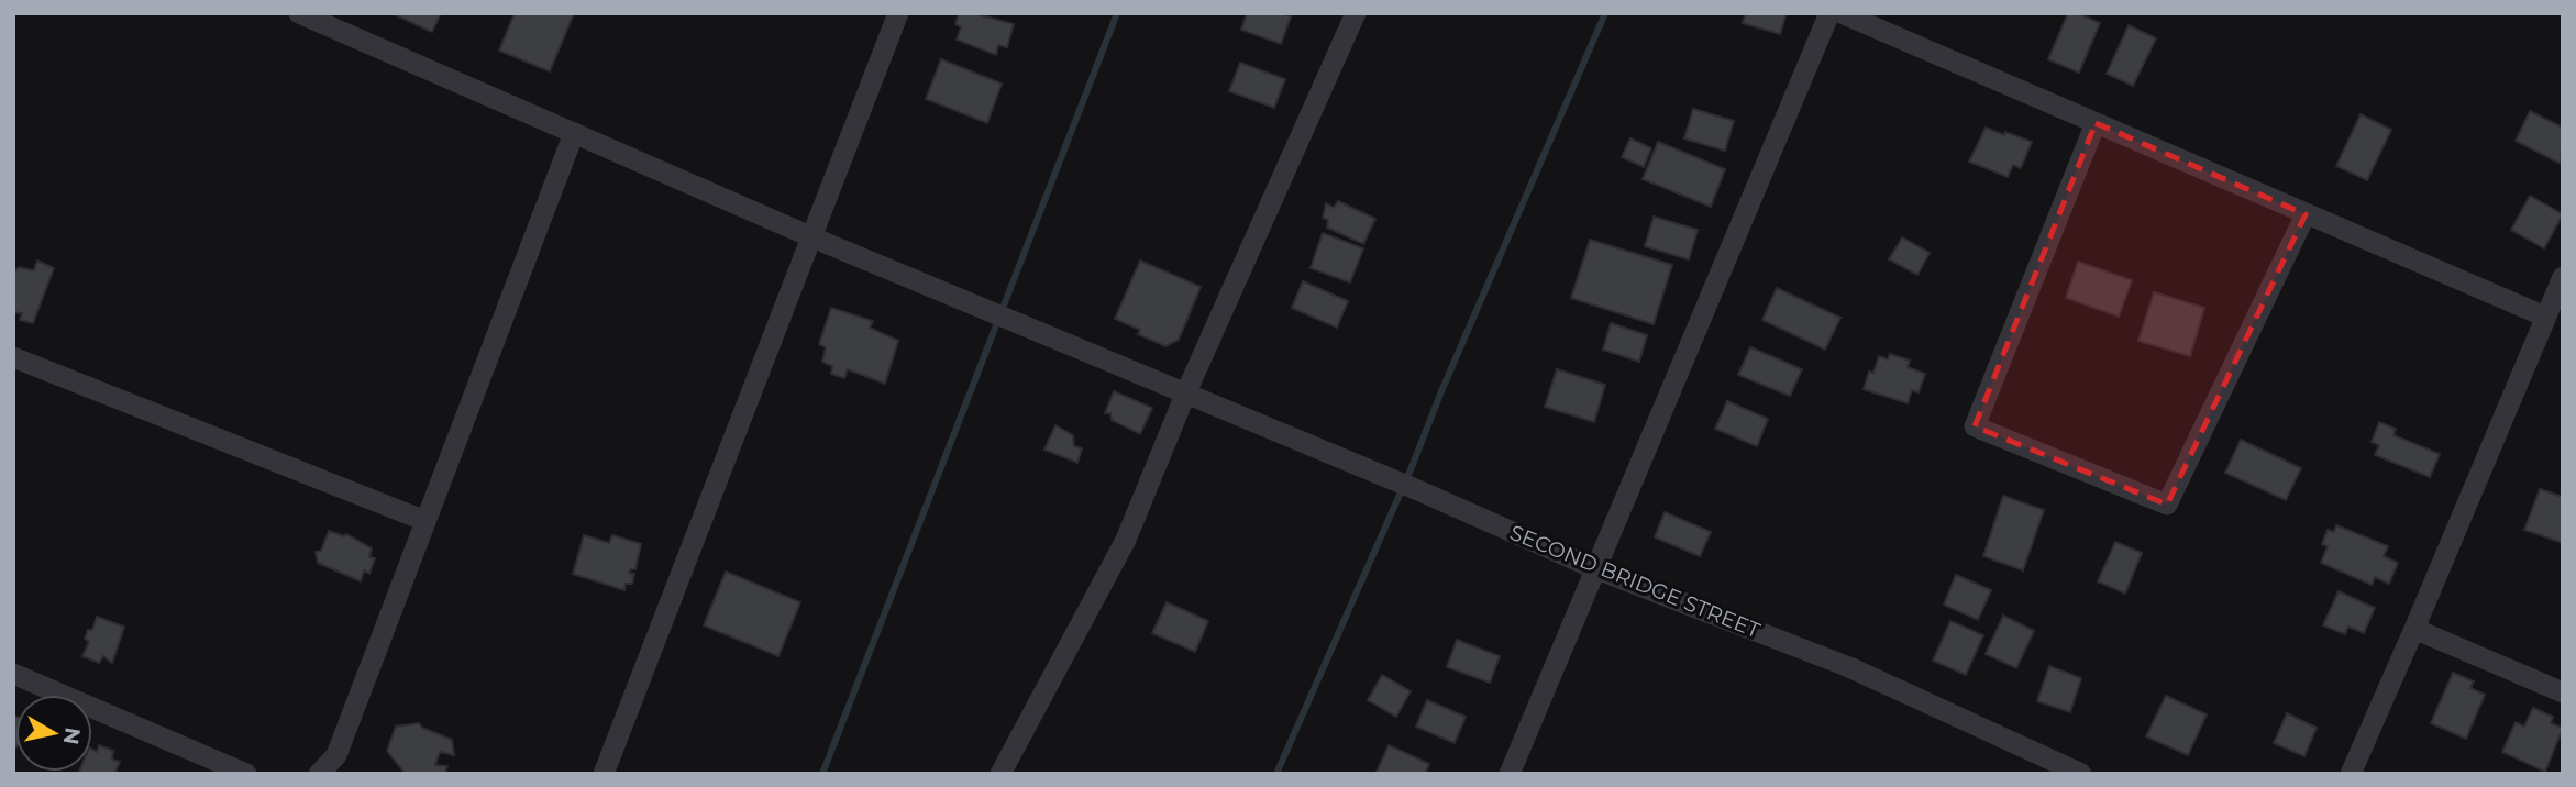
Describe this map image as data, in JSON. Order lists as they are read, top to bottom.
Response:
{
  "streets": {
    "street": ["SECOND BRIDGE STREET"]
  },
  "north": "right"
}
